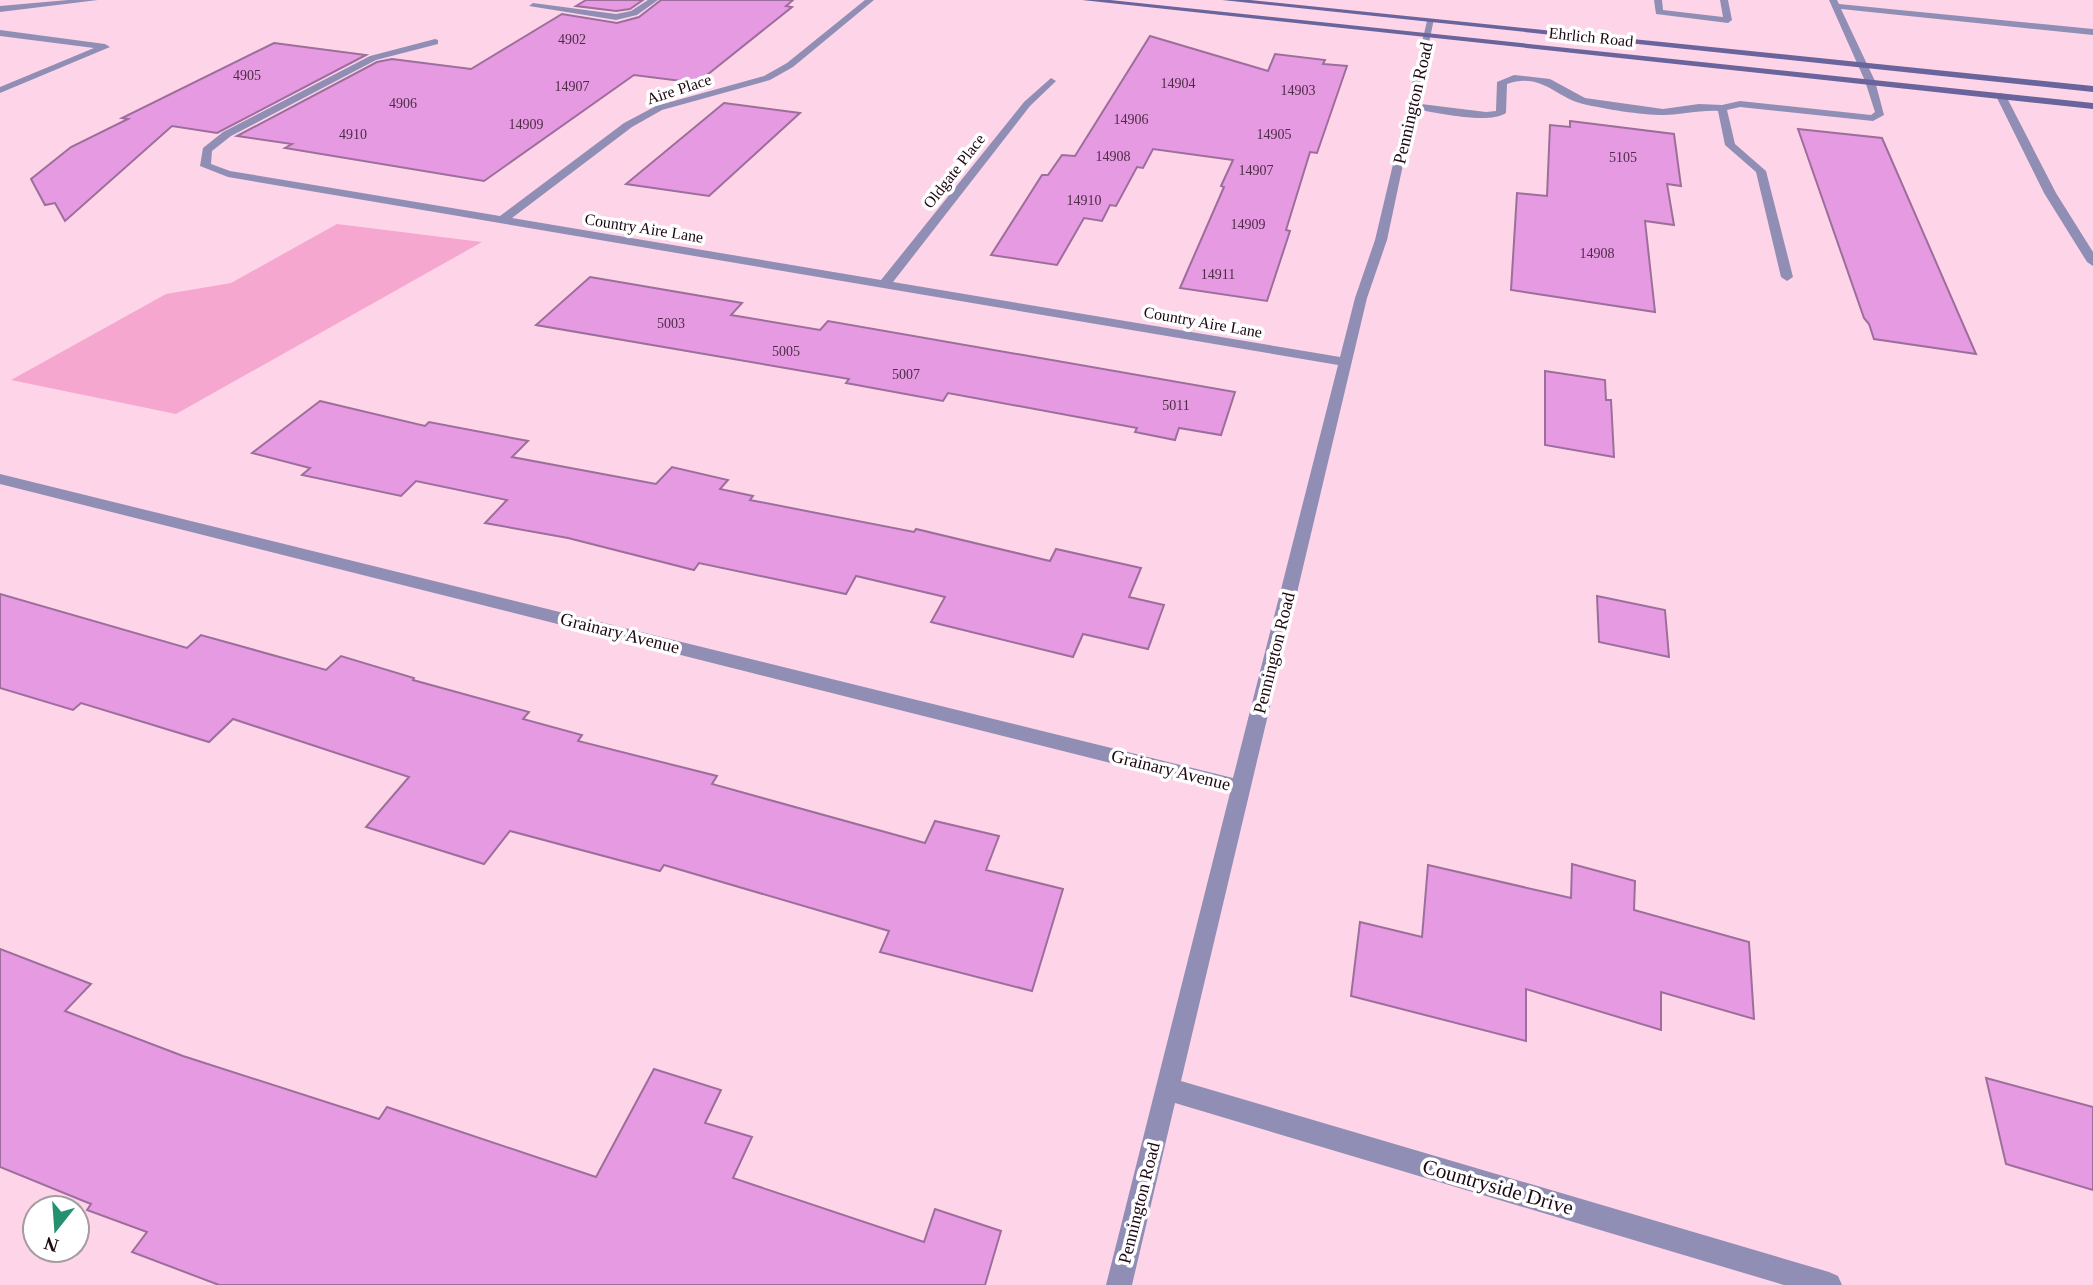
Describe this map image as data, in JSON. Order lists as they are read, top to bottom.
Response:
{
  "streets": {
    "main road": ["Ehrlich Road"],
    "street": [
      "Aire Place",
      "Pennington Road",
      "Oldgate Place",
      "Country Aire Lane",
      "Grainary Avenue",
      "Countryside Drive"
    ]
  },
  "crossings": [
    ["Ehrlich Road", "Pennington Road"],
    ["Aire Place", "Country Aire Lane"],
    ["Pennington Road", "Country Aire Lane"],
    ["Pennington Road", "Grainary Avenue"],
    ["Pennington Road", "Countryside Drive"],
    ["Oldgate Place", "Country Aire Lane"]
  ],
  "house_numbers": [
    "4902",
    "4905",
    "14904",
    "14907",
    "14903",
    "4906",
    "14906",
    "14909",
    "4910",
    "14905",
    "14908",
    "5105",
    "14907",
    "14910",
    "14909",
    "14908",
    "14911",
    "5003",
    "5005",
    "5007",
    "5011"
  ],
  "north": "bottom"
}
